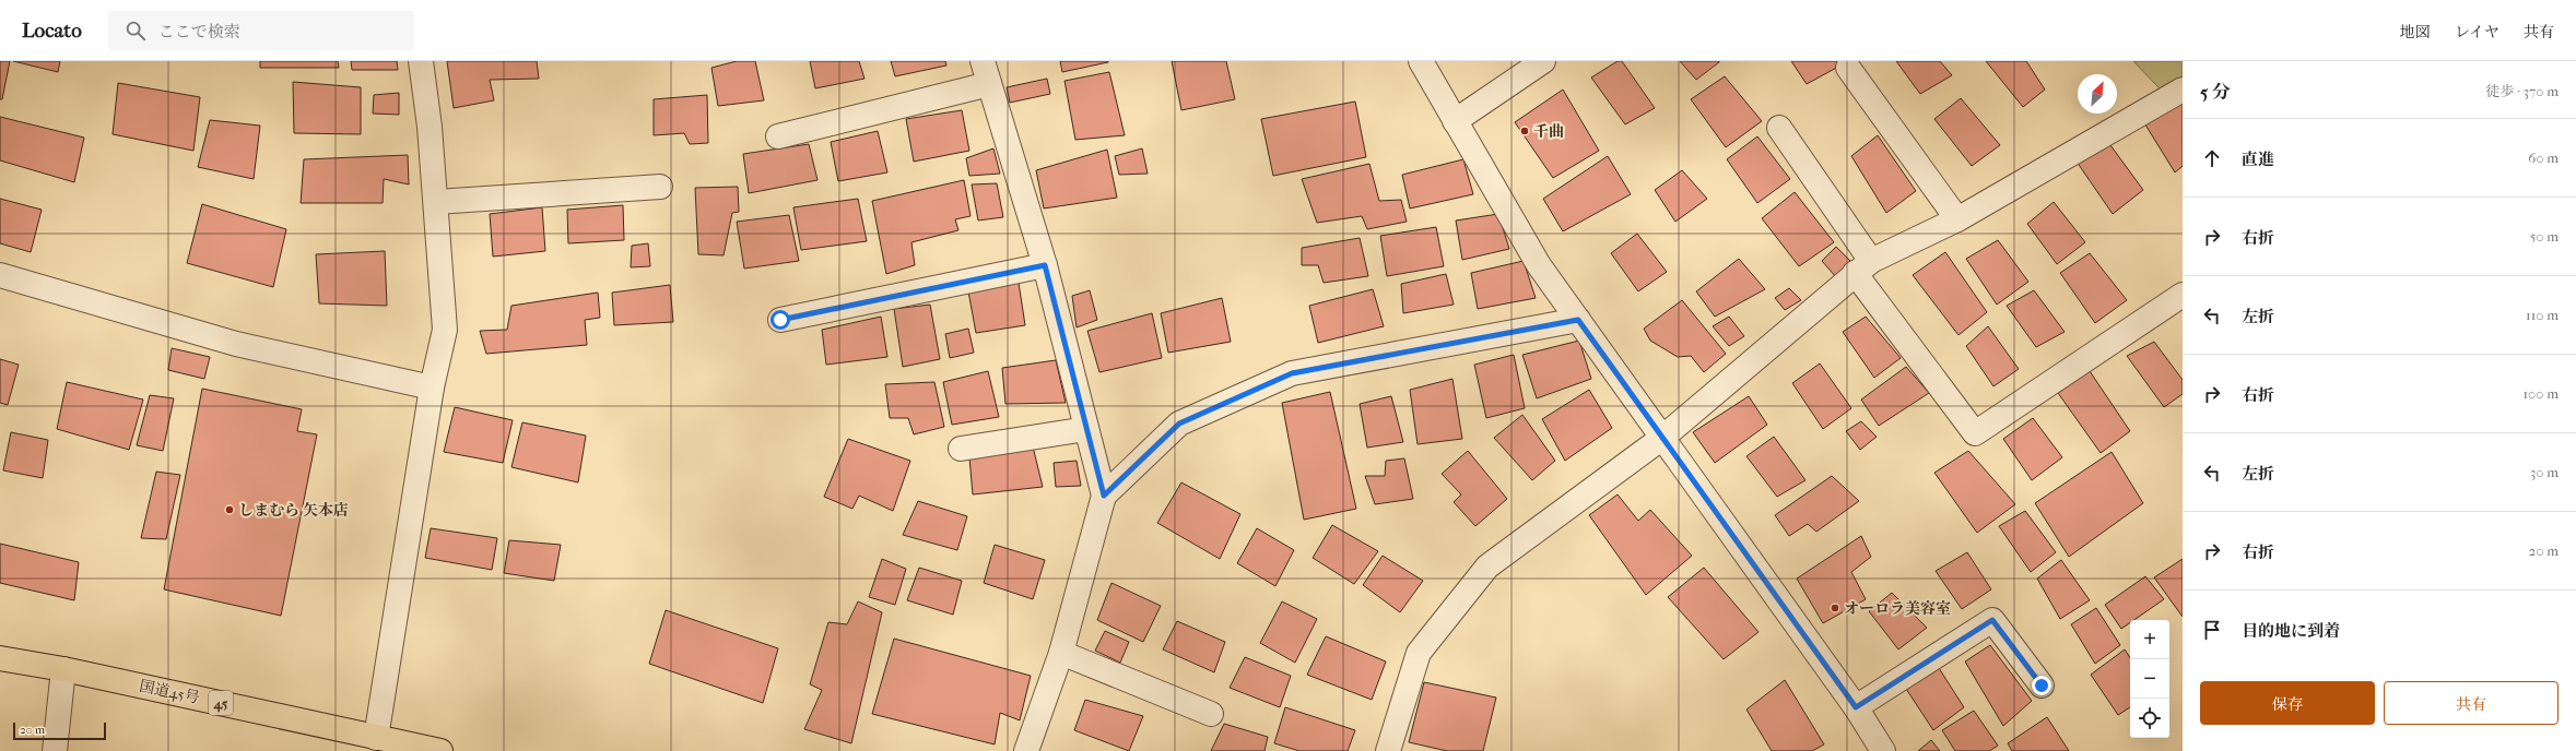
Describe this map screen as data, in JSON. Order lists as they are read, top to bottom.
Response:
{
  "streets": {
    "highway": ["国道45号", "45"]
  },
  "places": ["千曲", "しまむら 矢本店", "オーロラ美容室"],
  "scale_bar": "20 m",
  "north": "top right",
  "page": {
    "header": "Locato",
    "search": "ここで検索",
    "nav": ["地図", "レイヤ", "共有"],
    "heading": ["5 分", "徒歩 · 370 m"],
    "list": [
      ["直進", "60 m"],
      ["右折", "50 m"],
      ["左折", "110 m"],
      ["右折", "100 m"],
      ["左折", "30 m"],
      ["右折", "20 m"],
      "目的地に到着"
    ],
    "map_buttons": ["+", "−"],
    "buttons": ["保存", "共有"],
    "scale": "20 m"
  }
}
